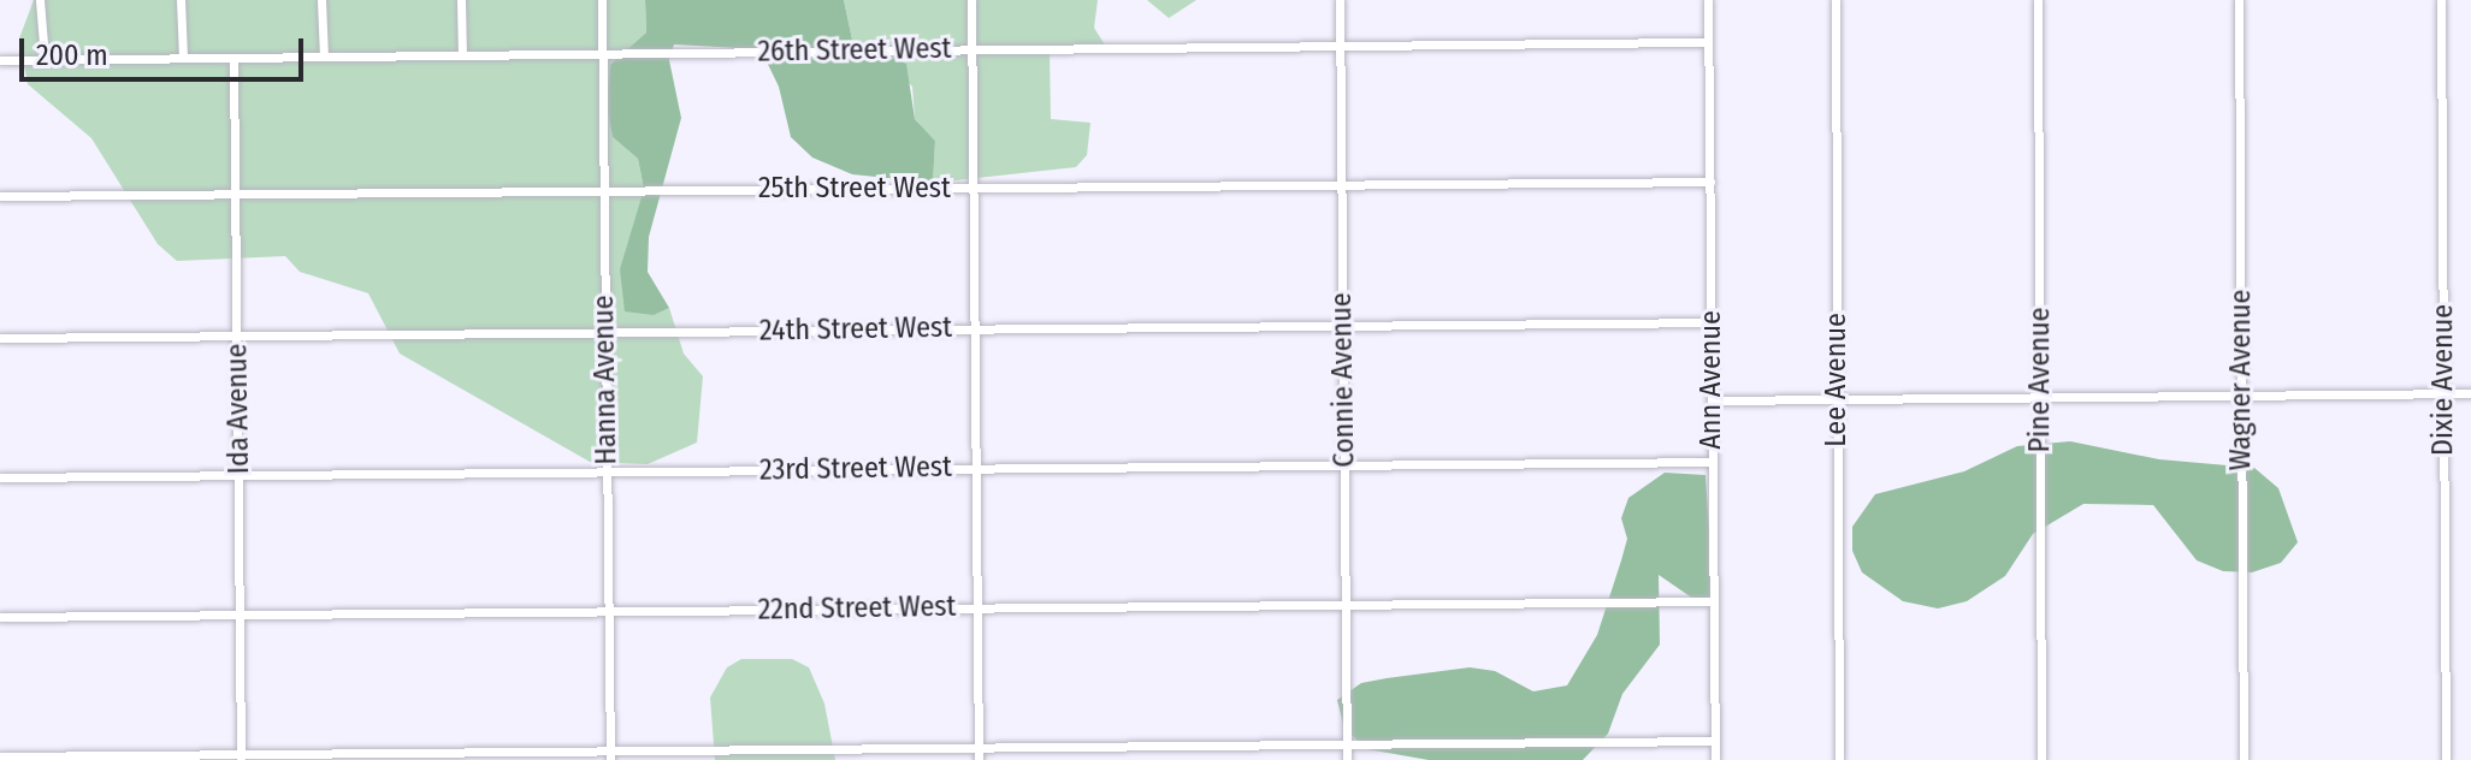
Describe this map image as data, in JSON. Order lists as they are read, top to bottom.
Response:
{
  "streets": {
    "street": [
      "26th Street West",
      "25th Street West",
      "24th Street West",
      "Hanna Avenue",
      "Connie Avenue",
      "Ann Avenue",
      "Lee Avenue",
      "Pine Avenue",
      "Wagner Avenue",
      "Dixie Avenue",
      "Ida Avenue",
      "23rd Street West",
      "22nd Street West"
    ]
  },
  "crossings": [
    ["26th Street West", "Hanna Avenue"],
    ["26th Street West", "Connie Avenue"],
    ["26th Street West", "Ann Avenue"],
    ["26th Street West", "Ida Avenue"],
    ["25th Street West", "Hanna Avenue"],
    ["25th Street West", "Connie Avenue"],
    ["25th Street West", "Ann Avenue"],
    ["25th Street West", "Ida Avenue"],
    ["24th Street West", "Hanna Avenue"],
    ["24th Street West", "Connie Avenue"],
    ["24th Street West", "Ann Avenue"],
    ["24th Street West", "Ida Avenue"],
    ["Hanna Avenue", "23rd Street West"],
    ["Hanna Avenue", "22nd Street West"],
    ["Connie Avenue", "23rd Street West"],
    ["Connie Avenue", "22nd Street West"],
    ["Ann Avenue", "23rd Street West"],
    ["Ann Avenue", "22nd Street West"],
    ["Ida Avenue", "23rd Street West"],
    ["Ida Avenue", "22nd Street West"]
  ],
  "scale_bar": "200 m"
}
